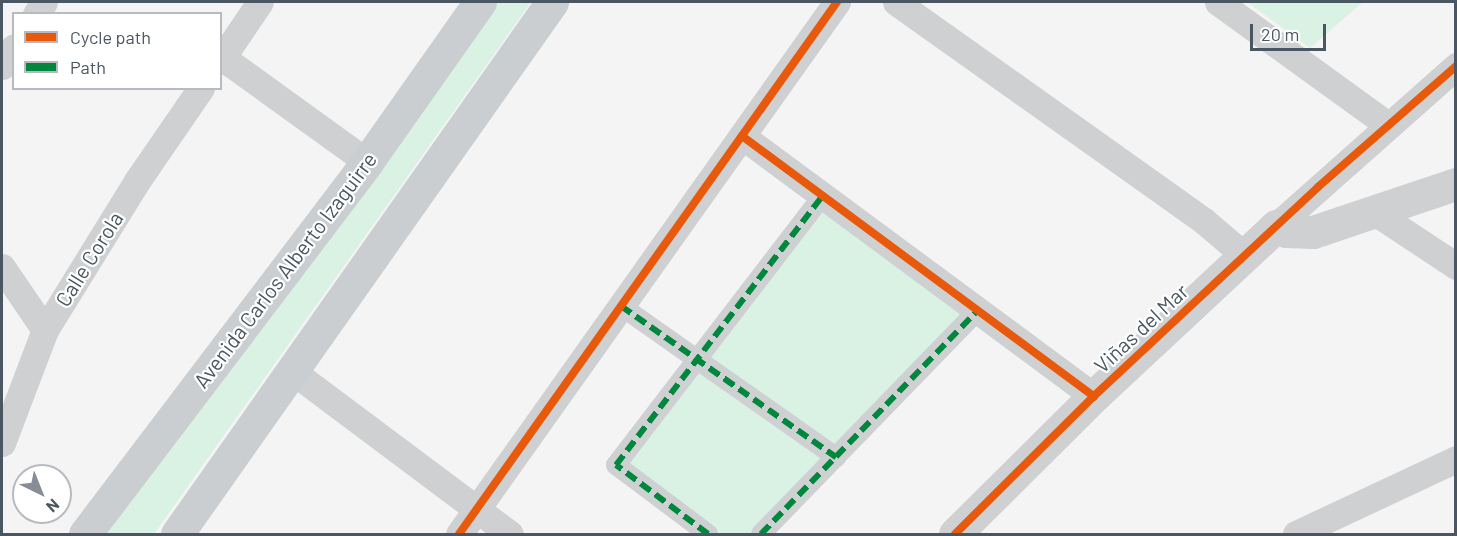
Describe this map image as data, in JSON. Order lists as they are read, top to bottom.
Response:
{
  "streets": {
    "main road": ["Avenida Carlos Alberto Izaguirre"],
    "street": ["Calle Corola", "Viñas del Mar"]
  },
  "legend": ["Cycle path", "Path"],
  "scale_bar": "20 m",
  "north": "bottom right"
}
